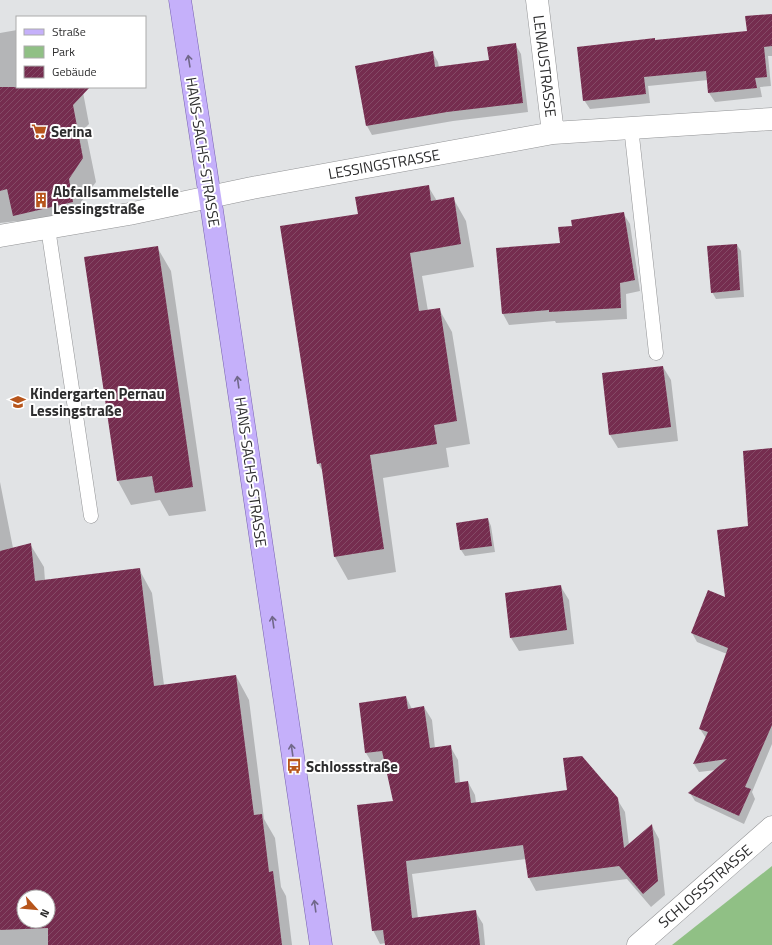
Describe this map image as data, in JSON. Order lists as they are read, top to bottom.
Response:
{
  "streets": {
    "main road": ["HANS-SACHS-STRASSE"],
    "street": ["LENAUSTRASSE", "LESSINGSTRASSE", "SCHLOSSSTRASSE"]
  },
  "crossings": [
    ["LENAUSTRASSE", "LESSINGSTRASSE"],
    ["HANS-SACHS-STRASSE", "LESSINGSTRASSE"]
  ],
  "one_way": ["HANS-SACHS-STRASSE"],
  "places": {
    "supermarket": ["Serina"],
    "building": ["Abfallsammelstelle Lessingstraße"],
    "school or university": ["Kindergarten Pernau Lessingstraße"],
    "bus stop": ["Schlossstraße"]
  },
  "legend": ["Straße", "Park", "Gebäude"],
  "north": "bottom right"
}
